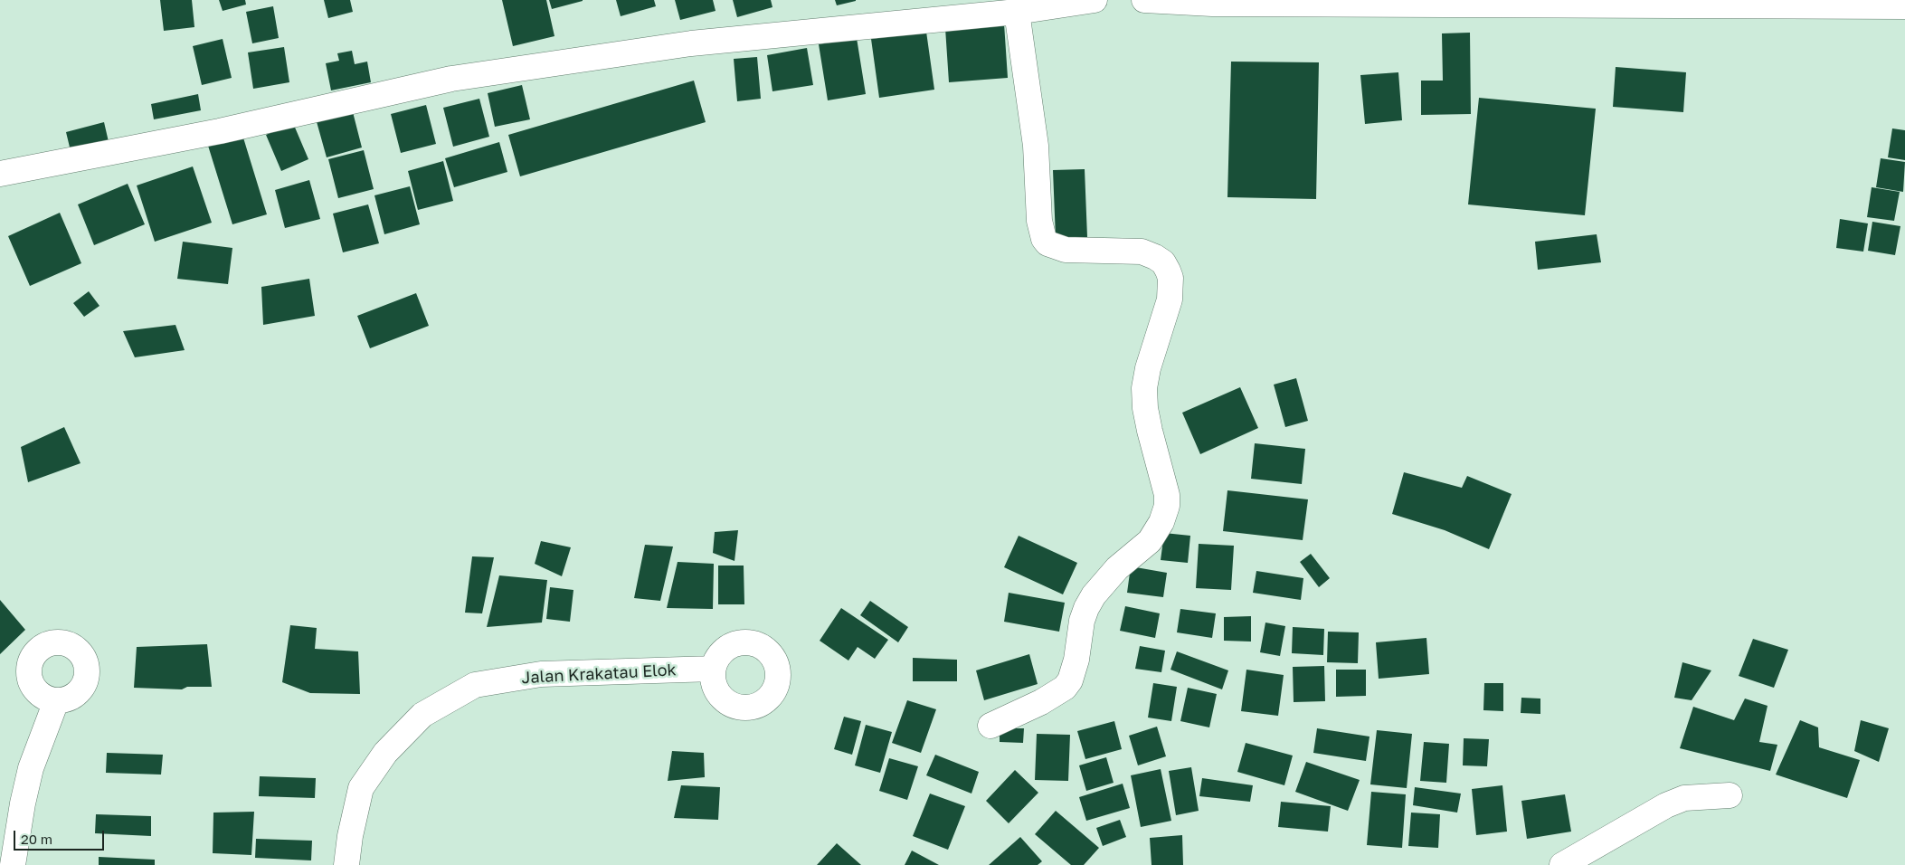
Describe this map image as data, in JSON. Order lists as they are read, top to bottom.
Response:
{
  "streets": {
    "street": ["Jalan Krakatau Elok"]
  },
  "scale_bar": "20 m"
}
